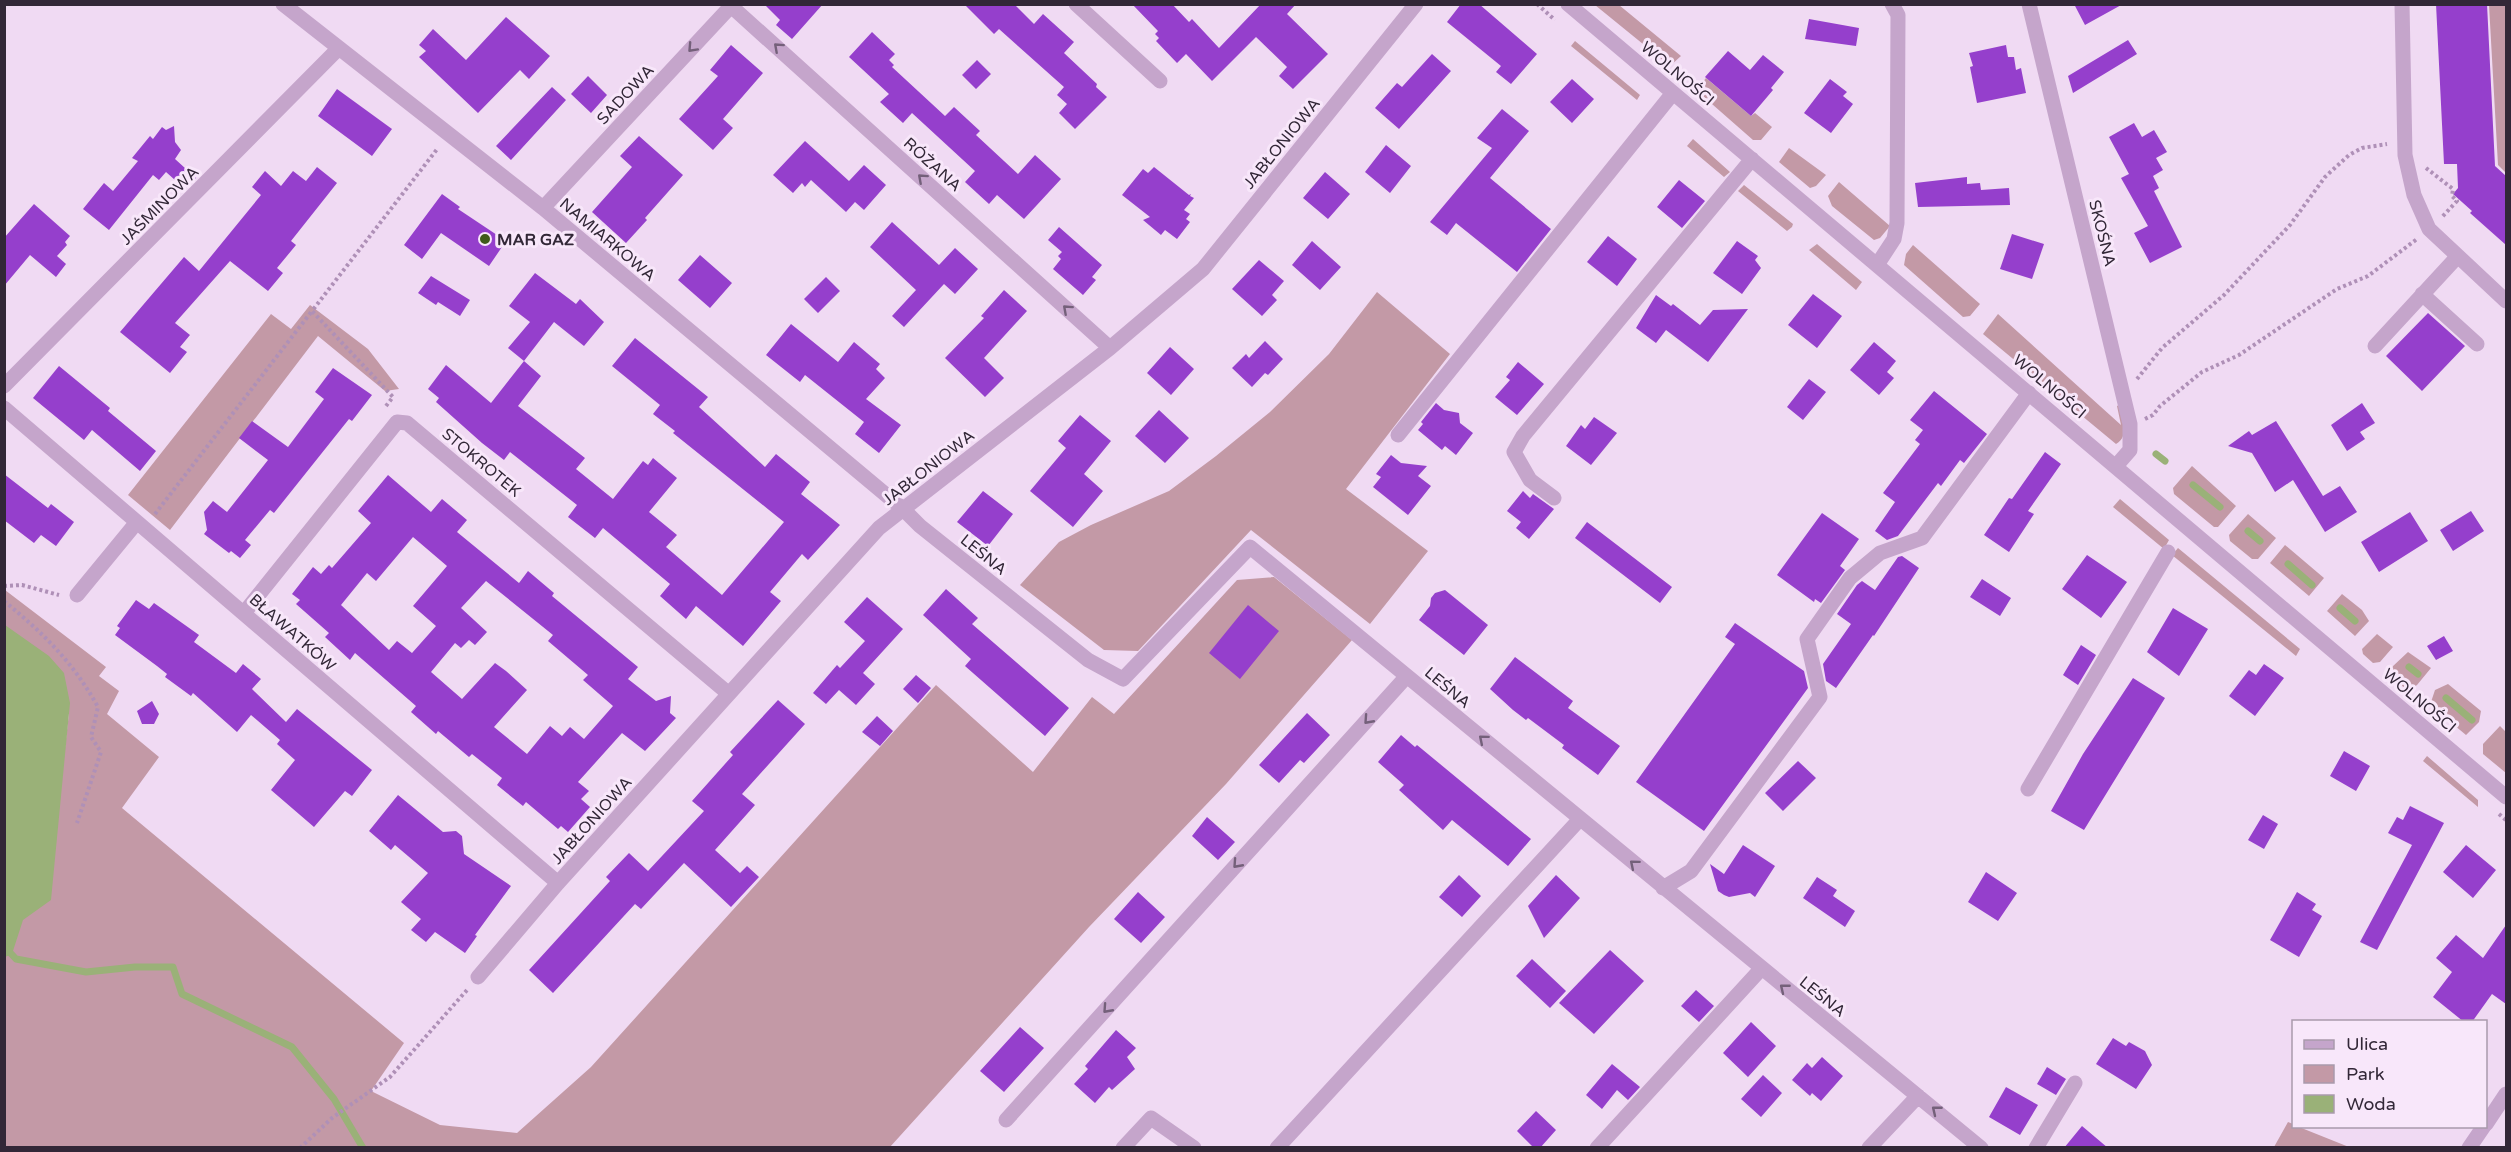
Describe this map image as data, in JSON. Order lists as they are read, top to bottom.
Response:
{
  "streets": {
    "street": [
      "WOLNOŚCI",
      "SADOWA",
      "JABŁONIOWA",
      "RÓŻANA",
      "JAŚMINOWA",
      "SKOŚNA",
      "NAMIARKOWA",
      "STOKROTEK",
      "LEŚNA",
      "BŁAWATKÓW"
    ]
  },
  "crossings": [
    ["WOLNOŚCI", "SKOŚNA"],
    ["SADOWA", "RÓŻANA"],
    ["SADOWA", "NAMIARKOWA"],
    ["JABŁONIOWA", "RÓŻANA"],
    ["JABŁONIOWA", "NAMIARKOWA"],
    ["JABŁONIOWA", "STOKROTEK"],
    ["JABŁONIOWA", "LEŚNA"],
    ["JABŁONIOWA", "BŁAWATKÓW"],
    ["JAŚMINOWA", "NAMIARKOWA"],
    ["NAMIARKOWA", "LEŚNA"],
    ["STOKROTEK", "BŁAWATKÓW"]
  ],
  "one_way": ["SADOWA", "RÓŻANA", "LEŚNA"],
  "places": ["MAR GAZ"],
  "legend": ["Ulica", "Park", "Woda"]
}
